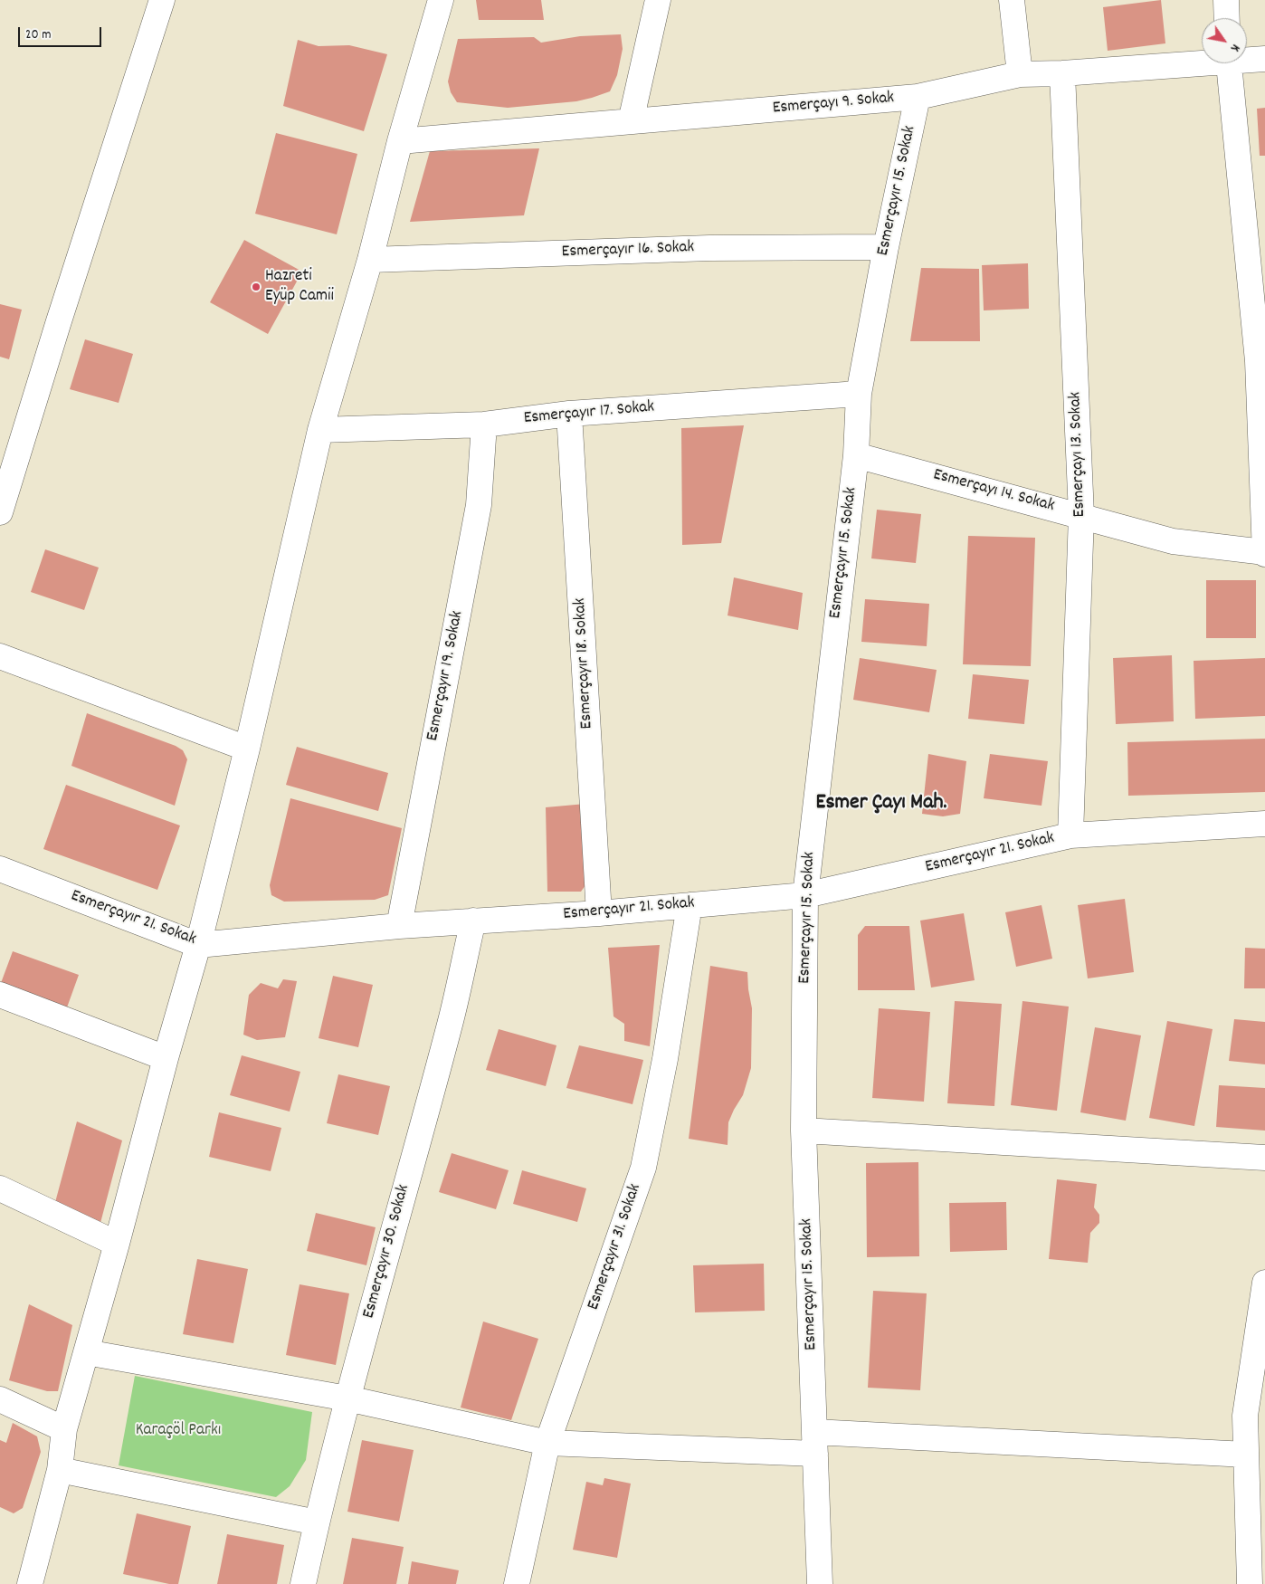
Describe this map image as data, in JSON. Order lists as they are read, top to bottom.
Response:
{
  "streets": {
    "street": [
      "Esmerçayı 9. Sokak",
      "Esmerçayır 15. Sokak",
      "Esmerçayır 16. Sokak",
      "Esmerçayır 17. Sokak",
      "Esmerçayı 13. Sokak",
      "Esmerçayı 14. Sokak",
      "Esmerçayır 18. Sokak",
      "Esmerçayır 19. Sokak",
      "Esmerçayır 21. Sokak",
      "Esmerçayır 31. Sokak",
      "Esmerçayır 30. Sokak"
    ]
  },
  "crossings": [
    ["Esmerçayı 9. Sokak", "Esmerçayır 15. Sokak"],
    ["Esmerçayı 9. Sokak", "Esmerçayı 13. Sokak"],
    ["Esmerçayır 15. Sokak", "Esmerçayır 16. Sokak"],
    ["Esmerçayır 15. Sokak", "Esmerçayır 17. Sokak"],
    ["Esmerçayır 15. Sokak", "Esmerçayı 14. Sokak"],
    ["Esmerçayır 15. Sokak", "Esmerçayır 21. Sokak"],
    ["Esmerçayır 17. Sokak", "Esmerçayır 18. Sokak"],
    ["Esmerçayır 17. Sokak", "Esmerçayır 19. Sokak"],
    ["Esmerçayı 13. Sokak", "Esmerçayı 14. Sokak"],
    ["Esmerçayı 13. Sokak", "Esmerçayır 21. Sokak"],
    ["Esmerçayır 18. Sokak", "Esmerçayır 21. Sokak"],
    ["Esmerçayır 19. Sokak", "Esmerçayır 21. Sokak"],
    ["Esmerçayır 21. Sokak", "Esmerçayır 31. Sokak"],
    ["Esmerçayır 21. Sokak", "Esmerçayır 30. Sokak"]
  ],
  "districts": ["Esmer Çayı Mah."],
  "parks": ["Karaçöl Parkı"],
  "places": ["Hazreti Eyüp Camii"],
  "scale_bar": "20 m",
  "north": "bottom right"
}
